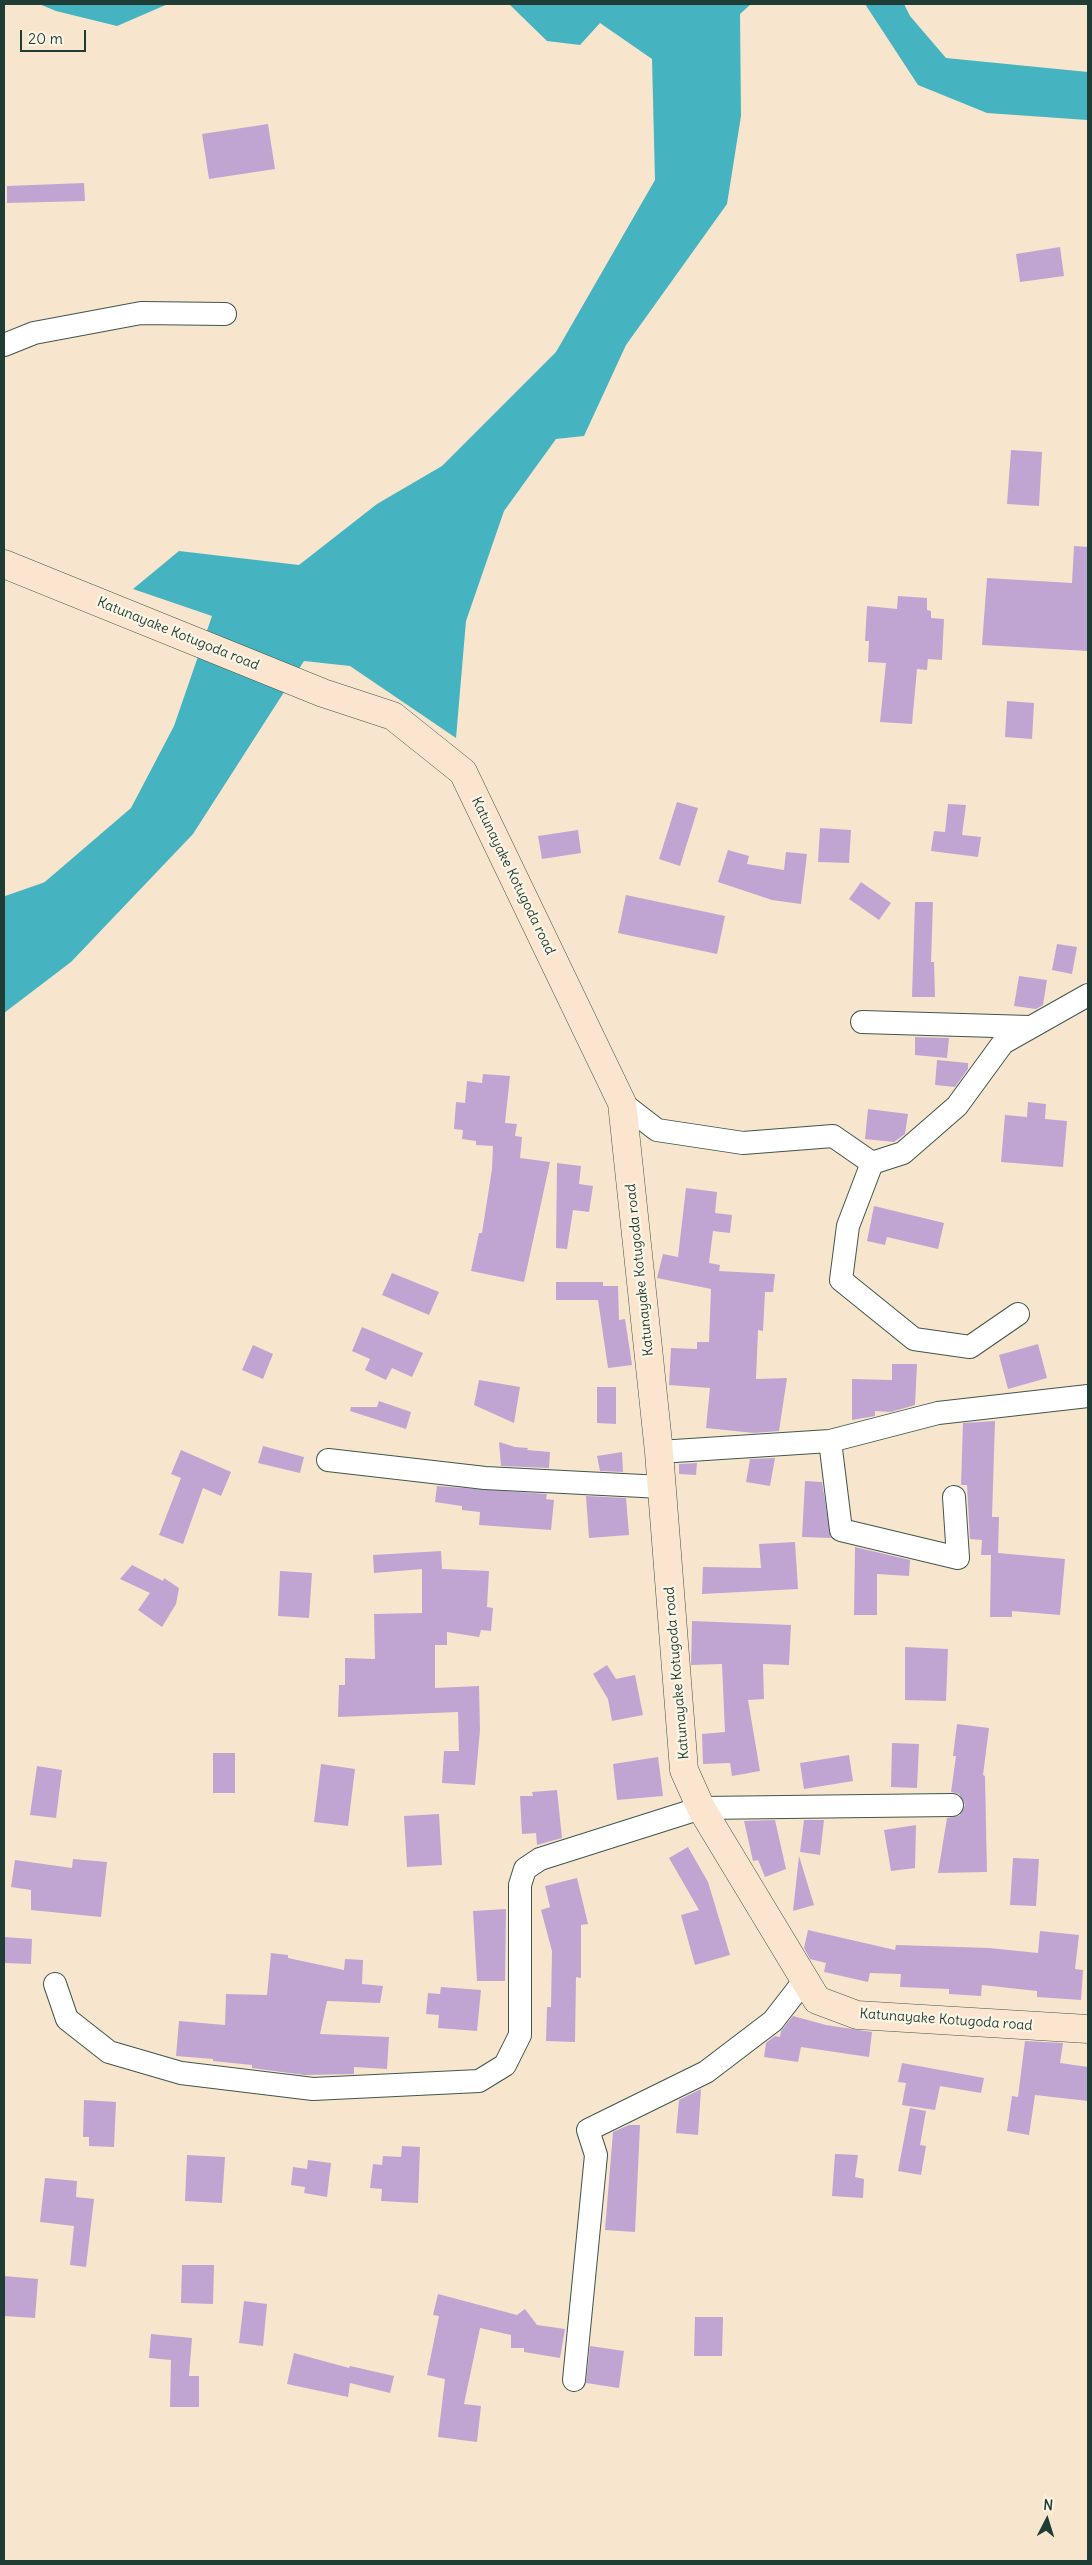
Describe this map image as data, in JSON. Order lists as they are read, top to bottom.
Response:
{
  "streets": {
    "main road": ["Katunayake Kotugoda road"]
  },
  "scale_bar": "20 m",
  "north": "top"
}
